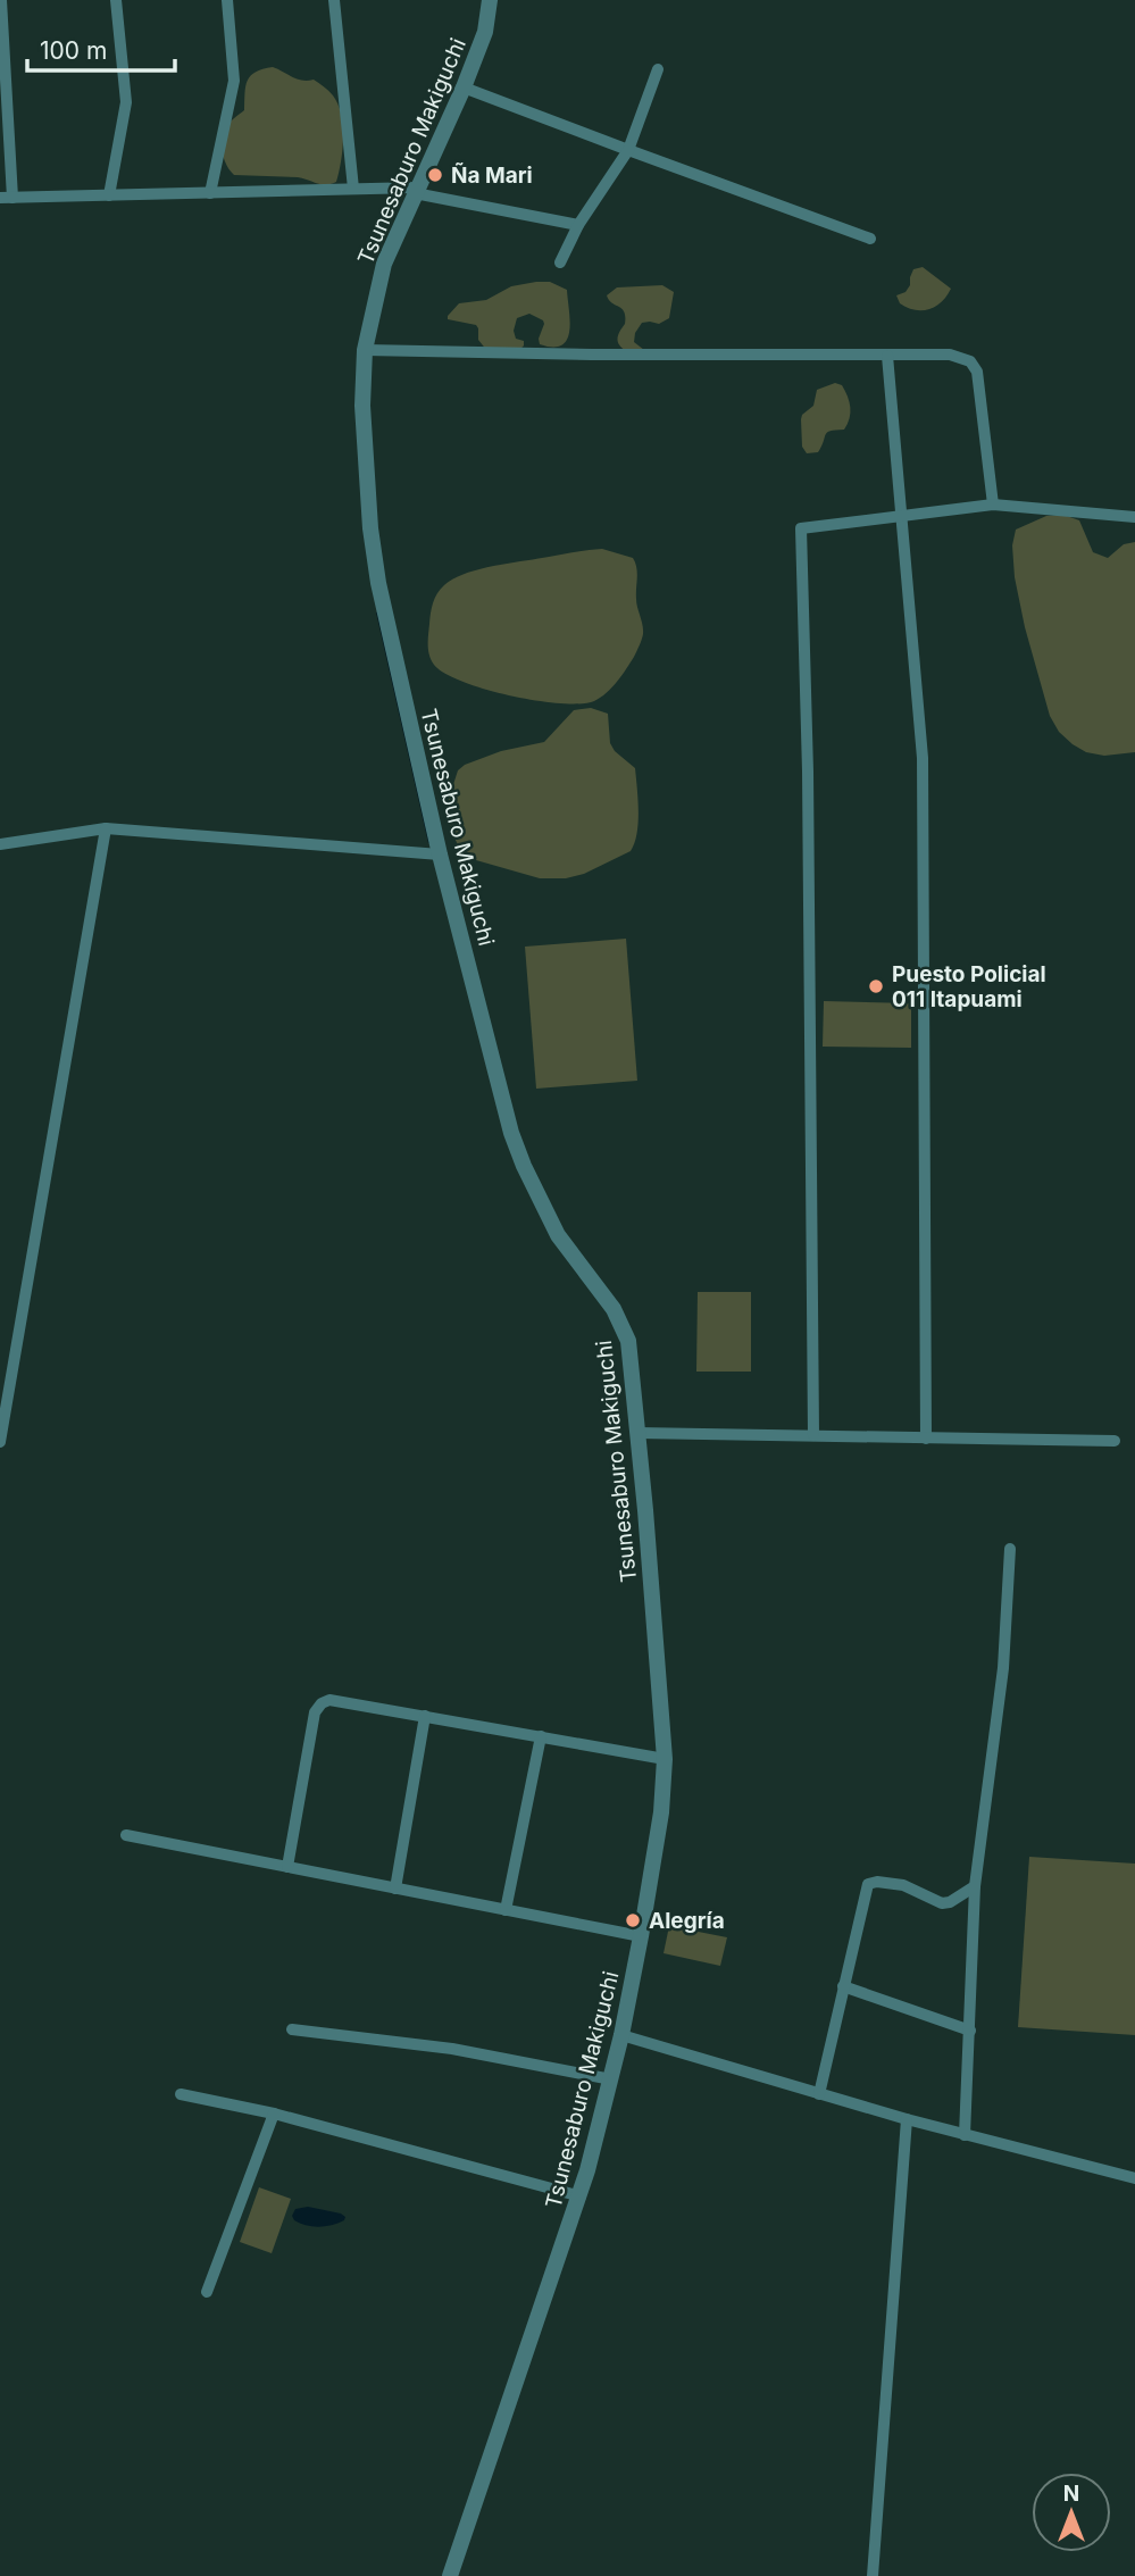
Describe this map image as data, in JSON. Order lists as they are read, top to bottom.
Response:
{
  "streets": {
    "street": ["Tsunesaburo Makiguchi"]
  },
  "places": ["Ña Mari", "Puesto Policial 011 Itapuami", "Alegría"],
  "scale_bar": "100 m",
  "north": "top"
}
